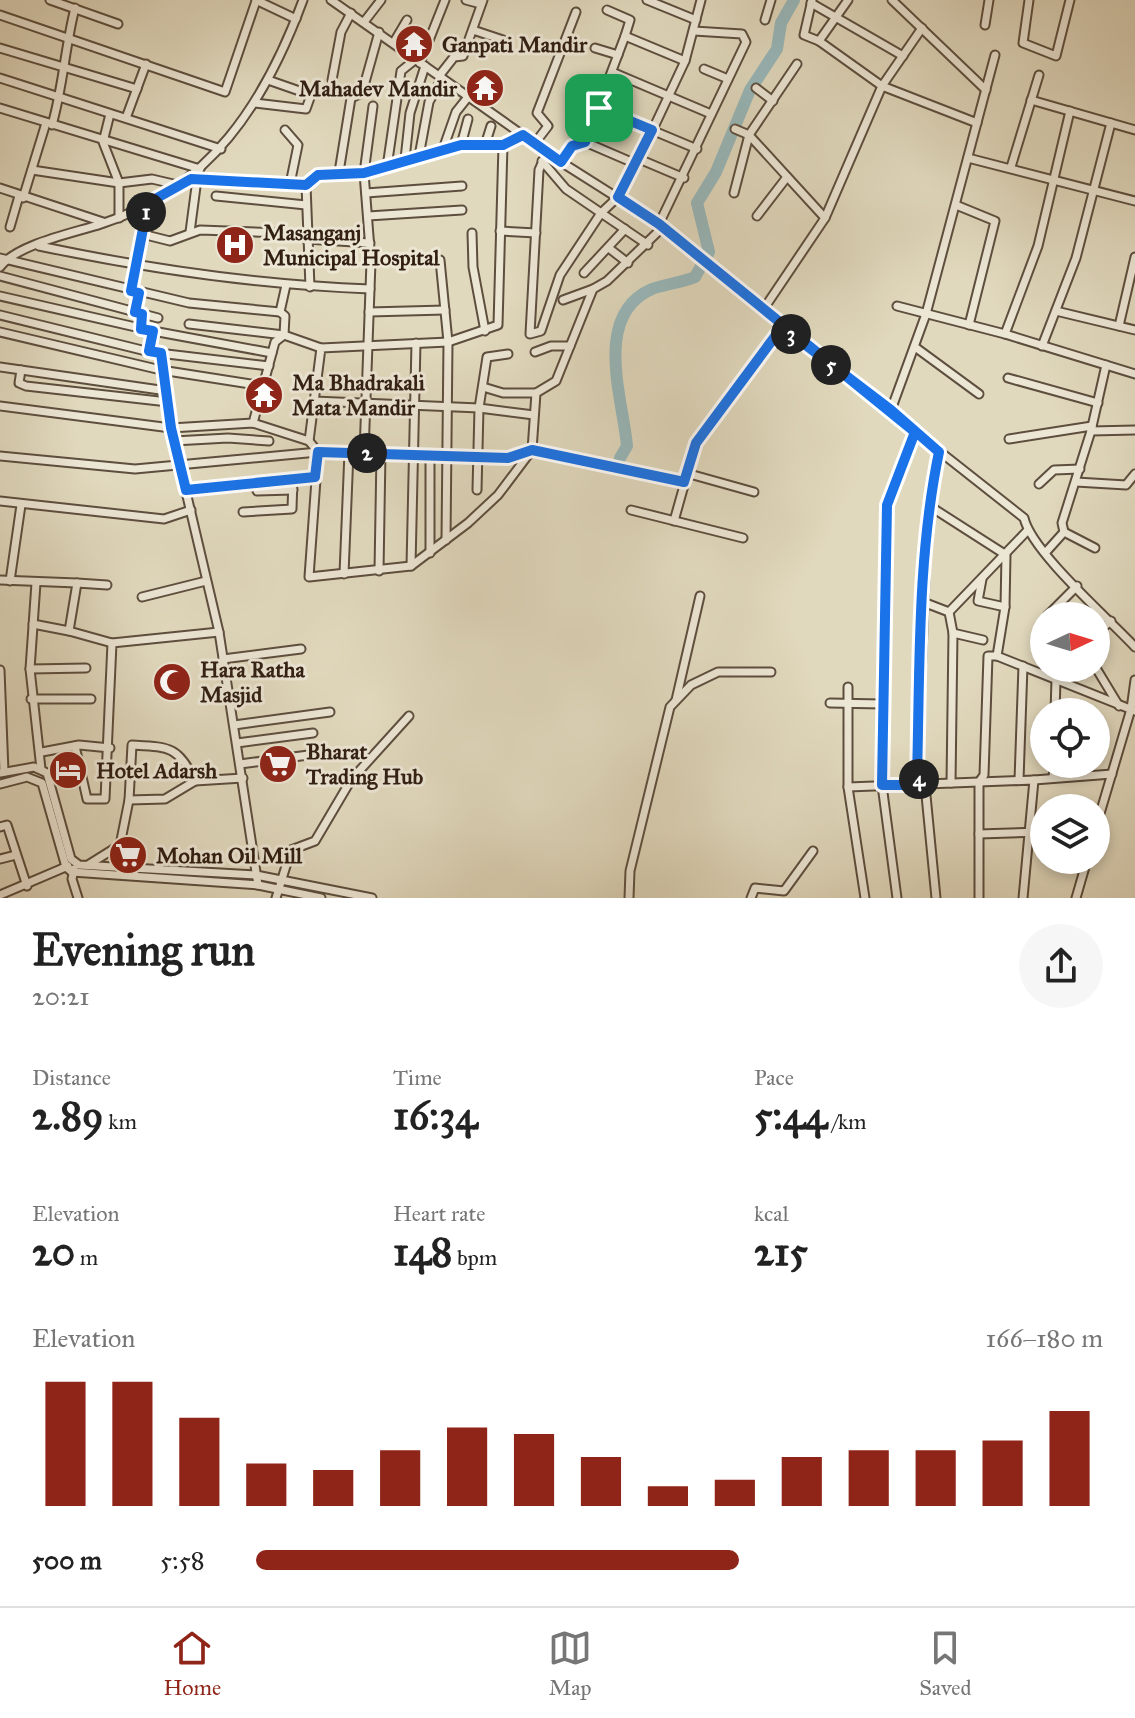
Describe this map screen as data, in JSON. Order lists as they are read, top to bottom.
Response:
{
  "places": {
    "temple": ["Ganpati Mandir", "Mahadev Mandir", "Ma Bhadrakali Mata Mandir"],
    "hospital": ["Masanganj Municipal Hospital"],
    "mosque": ["Hara Ratha Masjid"],
    "supermarket": ["Bharat Trading Hub", "Mohan Oil Mill"],
    "hotel": ["Hotel Adarsh"]
  },
  "north": "right",
  "page": {
    "pins": [
      "1",
      "3",
      "5",
      "2",
      "4"
    ],
    "heading": ["Evening run", "20:21"],
    "stats": [
      ["Distance", "2.89 km"],
      ["Time", "16:34"],
      ["Pace", "5:44 /km"],
      ["Elevation", "20 m"],
      ["Heart rate", "148 bpm"],
      ["kcal", "215"]
    ],
    "chart": ["Elevation", "166–180 m"],
    "list": [
      {
        "name": "500 m",
        "note": "5:58"
      }
    ],
    "tabs": ["Home", "Map", "Saved"]
  }
}
